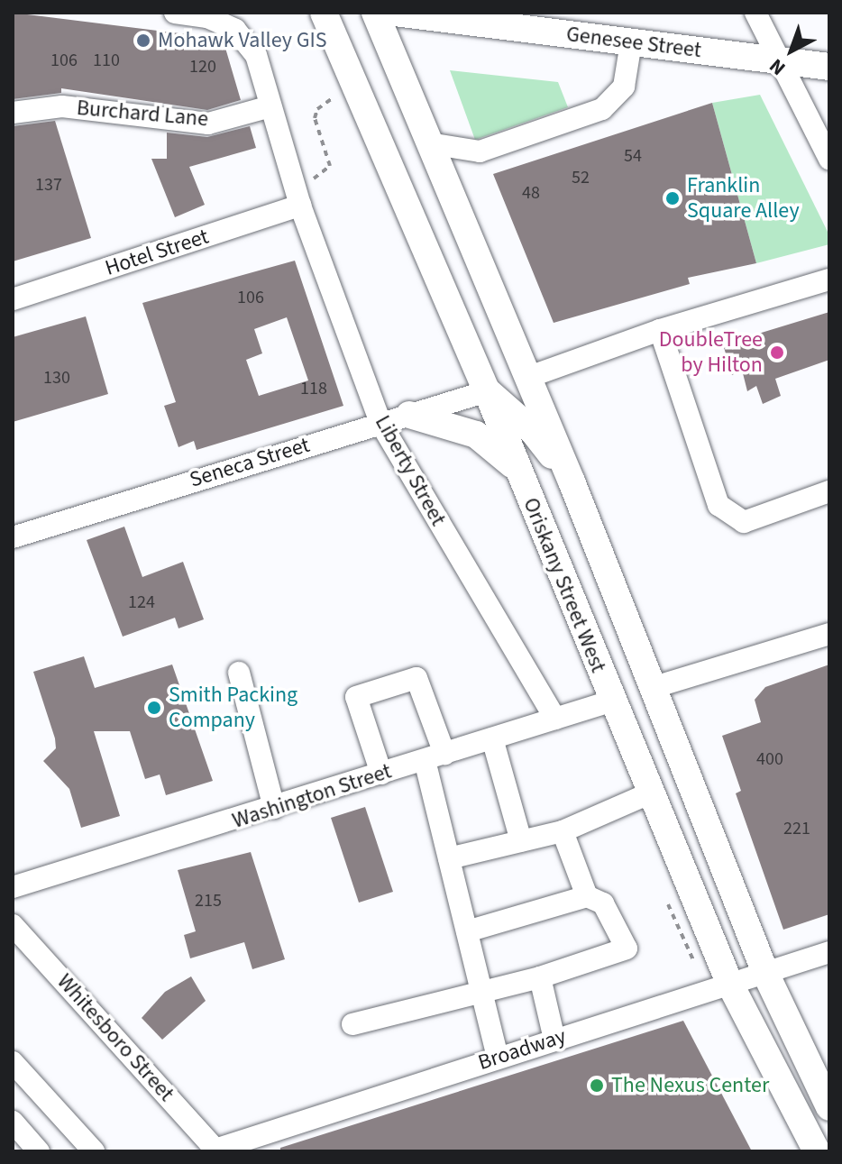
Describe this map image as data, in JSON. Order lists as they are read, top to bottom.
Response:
{
  "streets": {
    "main road": ["Genesee Street", "Oriskany Street West"],
    "street": [
      "Burchard Lane",
      "Hotel Street",
      "Seneca Street",
      "Liberty Street",
      "Washington Street",
      "Whitesboro Street",
      "Broadway"
    ]
  },
  "crossings": [
    ["Burchard Lane", "Liberty Street"],
    ["Hotel Street", "Liberty Street"],
    ["Seneca Street", "Liberty Street"],
    ["Seneca Street", "Oriskany Street West"],
    ["Liberty Street", "Washington Street"],
    ["Oriskany Street West", "Washington Street"],
    ["Oriskany Street West", "Broadway"],
    ["Whitesboro Street", "Broadway"]
  ],
  "places": [
    "Mohawk Valley GIS",
    "Franklin Square Alley",
    "DoubleTree by Hilton",
    "Smith Packing Company",
    "The Nexus Center"
  ],
  "house_numbers": [
    "106",
    "110",
    "120",
    "54",
    "52",
    "137",
    "48",
    "106",
    "130",
    "118",
    "124",
    "400",
    "221",
    "215"
  ],
  "north": "bottom left"
}
